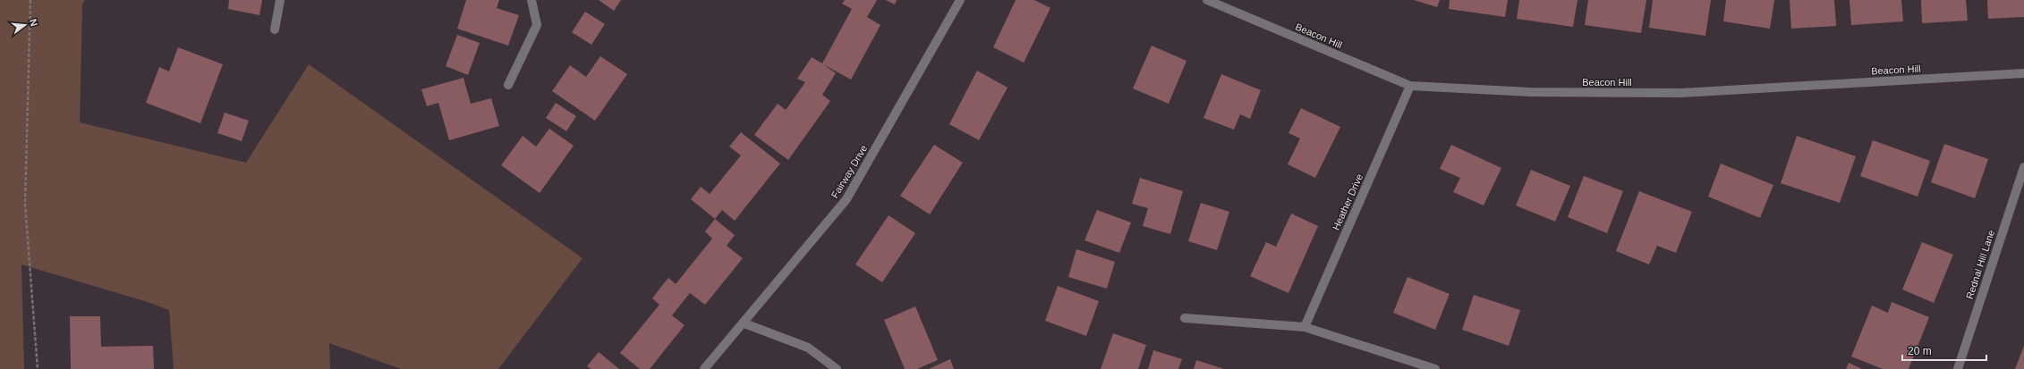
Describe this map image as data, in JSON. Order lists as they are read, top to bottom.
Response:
{
  "streets": {
    "street": [
      "Beacon Hill",
      "Fairway Drive",
      "Heather Drive",
      "Rednal Hill Lane"
    ]
  },
  "crossings": [
    ["Beacon Hill", "Heather Drive"]
  ],
  "scale_bar": "20 m",
  "north": "right"
}
